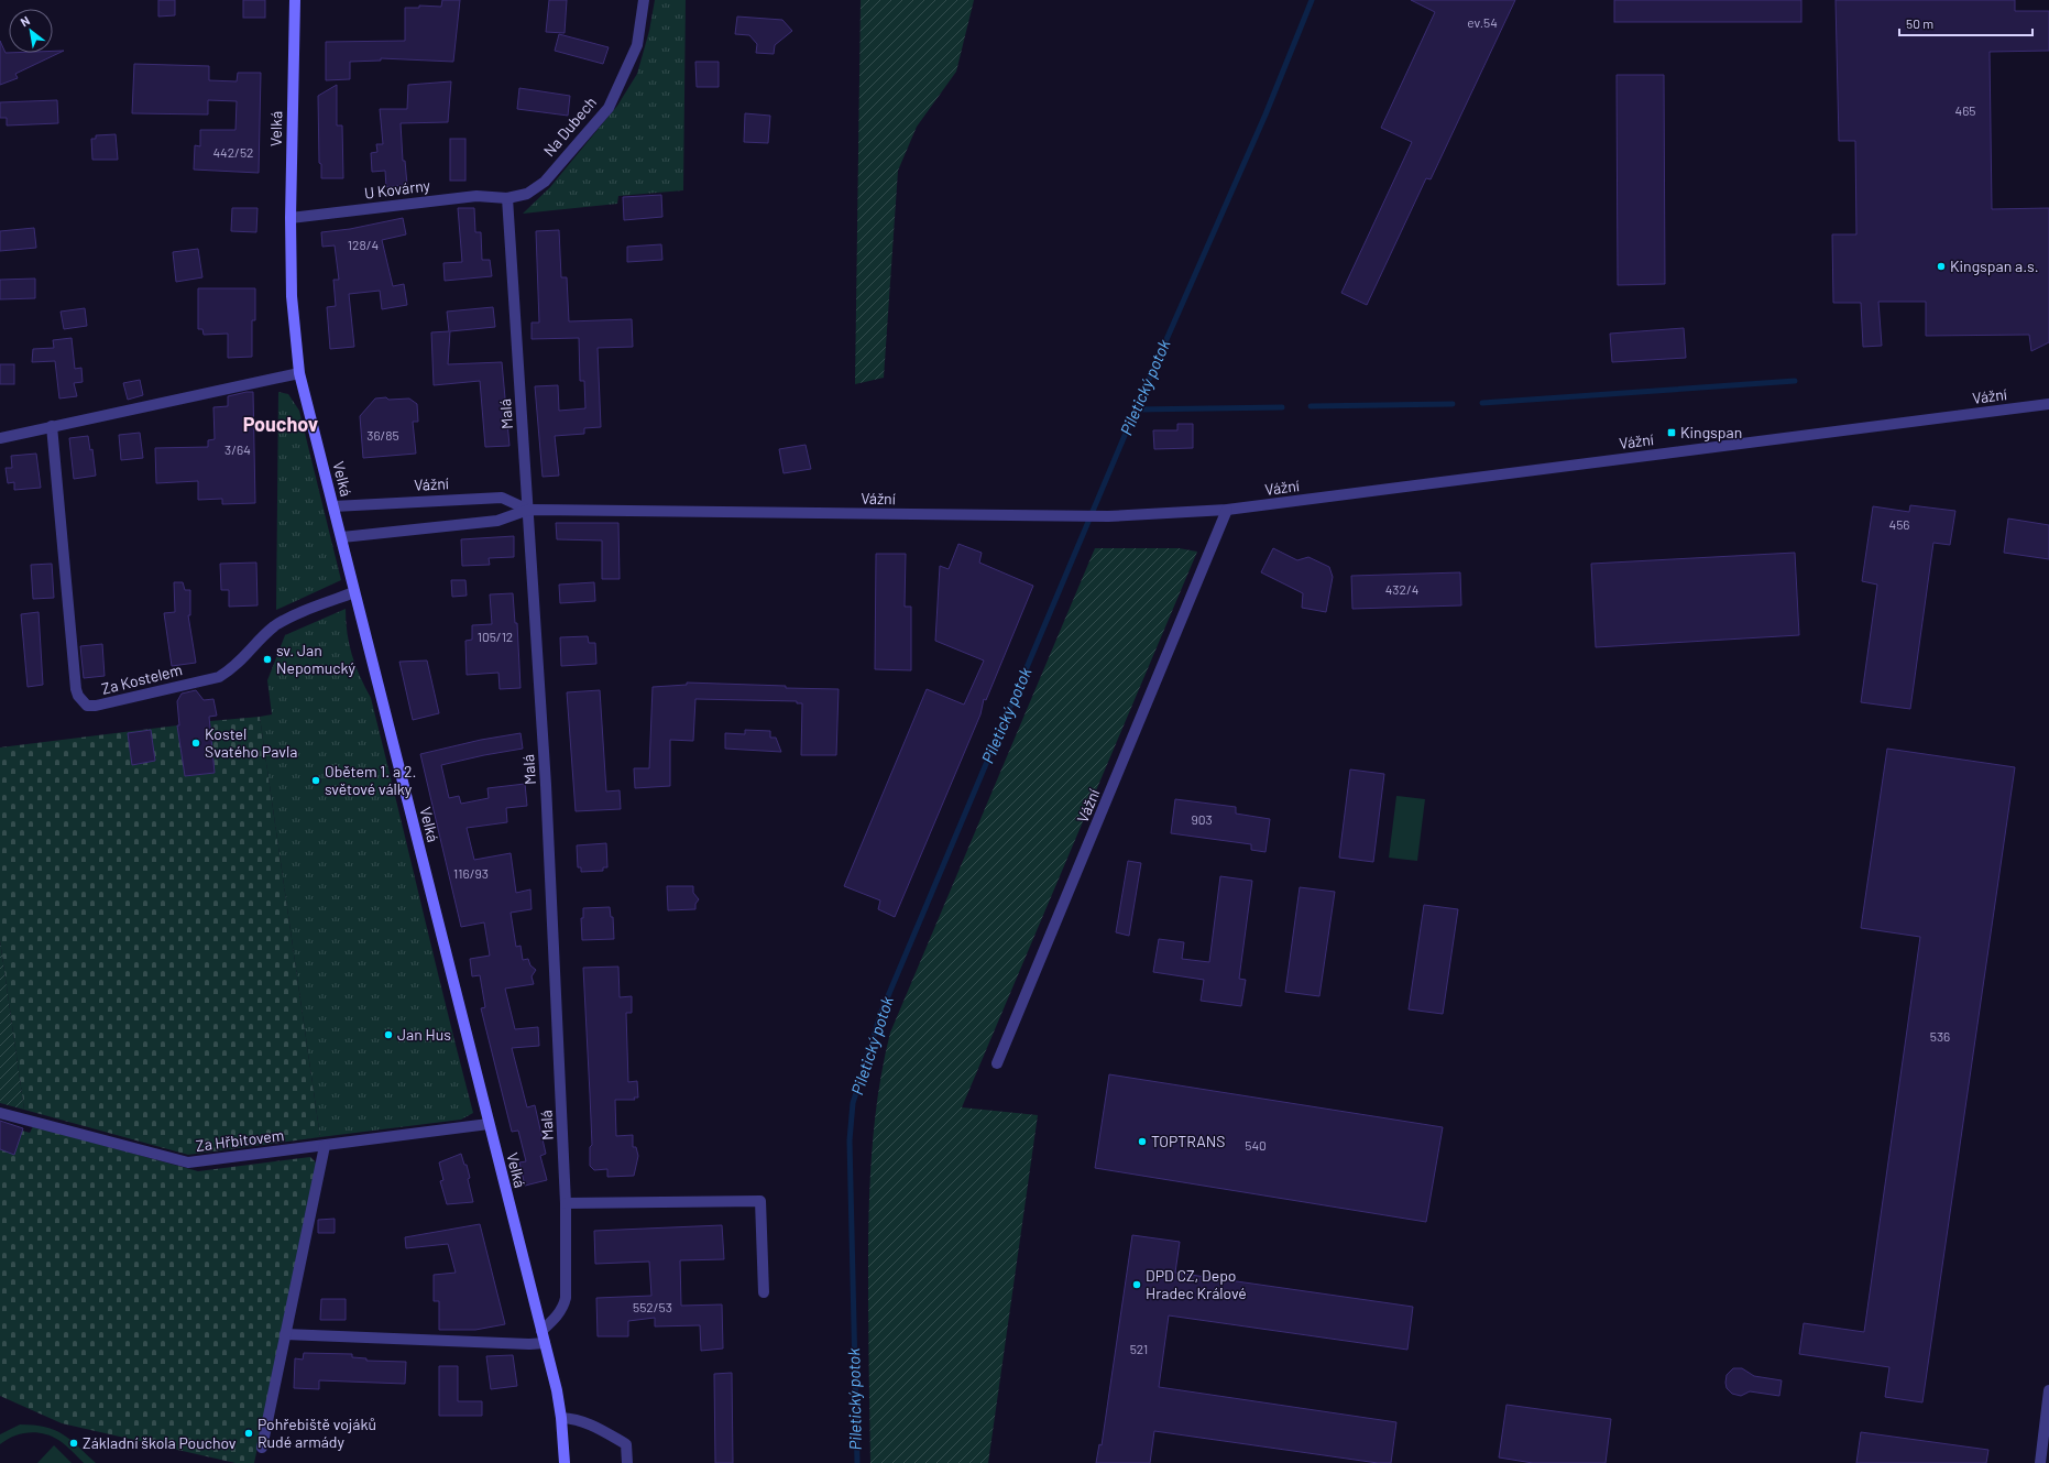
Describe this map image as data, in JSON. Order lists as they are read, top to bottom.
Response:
{
  "streets": {
    "street": [
      "Na Dubech",
      "Velká",
      "U Kovárny",
      "Vážní",
      "Malá",
      "Za Kostelem",
      "Za Hřbitovem"
    ]
  },
  "crossings": [
    ["Na Dubech", "U Kovárny"],
    ["Na Dubech", "Malá"],
    ["Velká", "U Kovárny"],
    ["Velká", "Vážní"],
    ["Velká", "Malá"],
    ["Velká", "Za Kostelem"],
    ["Velká", "Za Hřbitovem"],
    ["U Kovárny", "Malá"],
    ["Vážní", "Malá"]
  ],
  "districts": ["Pouchov"],
  "water": ["Piletický potok"],
  "places": {
    "other": [
      "Kingspan a.s.",
      "sv. Jan Nepomucký",
      "Kostel Svatého Pavla",
      "Obětem 1. a 2. světové války",
      "Jan Hus",
      "TOPTRANS",
      "DPD CZ, Depo Hradec Králové",
      "Pohřebiště vojáků Rudé armády",
      "Základní škola Pouchov"
    ],
    "transit": ["Kingspan"]
  },
  "house_numbers": [
    "ev.54",
    "465",
    "442/52",
    "128/4",
    "36/85",
    "3/64",
    "456",
    "432/4",
    "105/12",
    "903",
    "116/93",
    "536",
    "540",
    "552/53",
    "521"
  ],
  "scale_bar": "50 m",
  "north": "top left"
}
